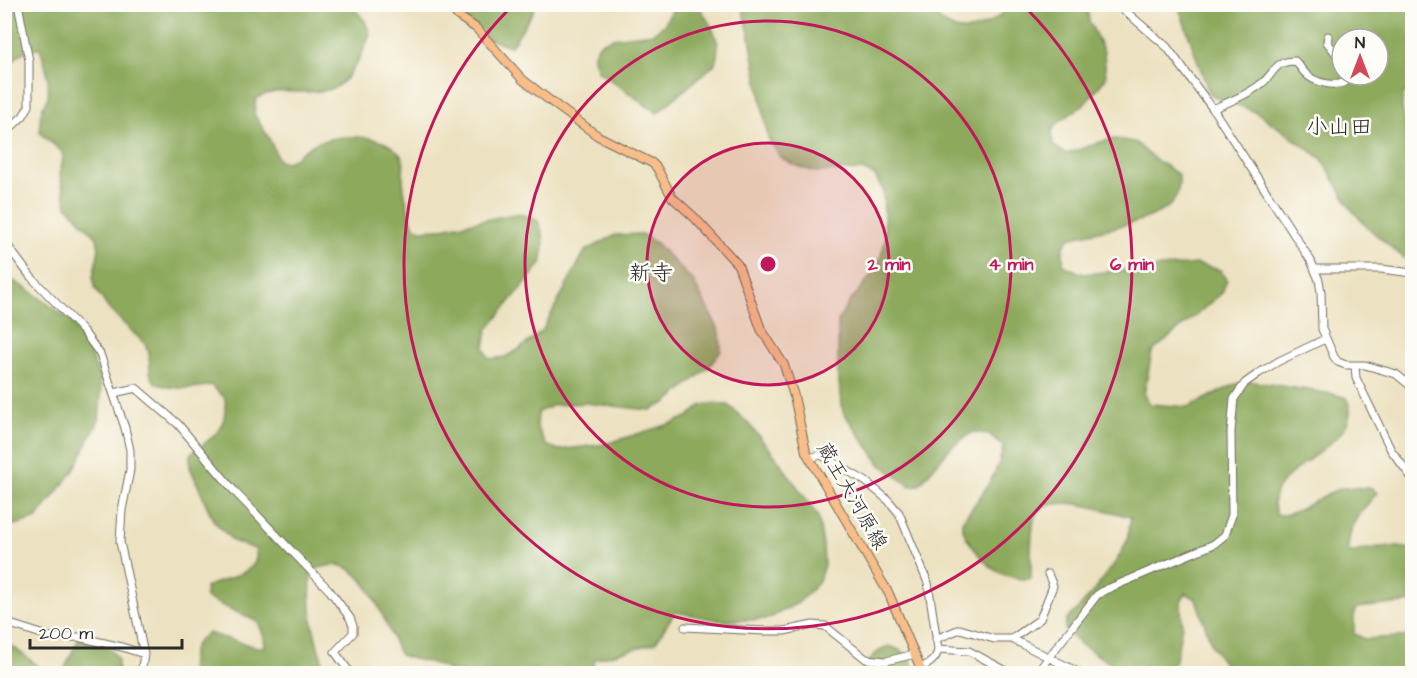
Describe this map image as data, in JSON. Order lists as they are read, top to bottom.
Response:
{
  "streets": {
    "main road": ["蔵王大河原線"]
  },
  "districts": ["小山田", "新寺"],
  "scale_bar": "200 m",
  "north": "top",
  "rings": ["2 min", "4 min", "6 min"]
}
